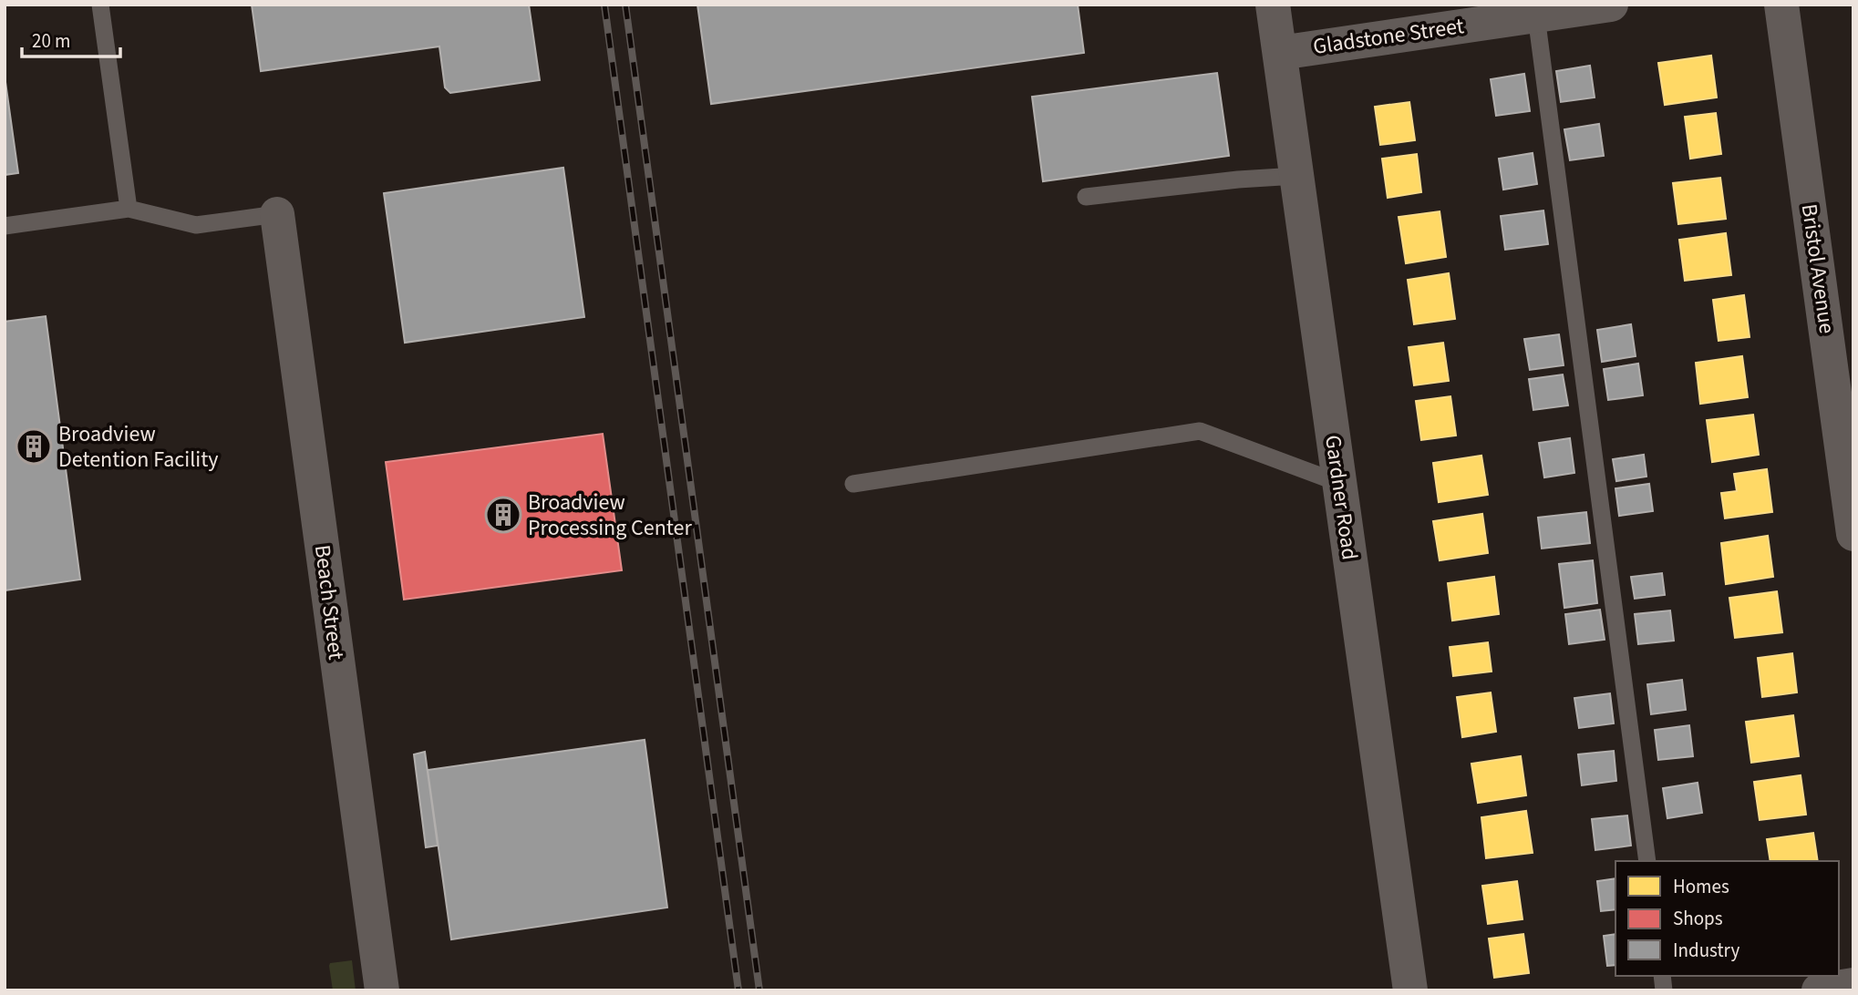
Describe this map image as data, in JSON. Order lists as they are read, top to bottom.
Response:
{
  "streets": {
    "street": [
      "Gladstone Street",
      "Bristol Avenue",
      "Gardner Road",
      "Beach Street"
    ]
  },
  "crossings": [
    ["Gladstone Street", "Gardner Road"]
  ],
  "places": {
    "building": ["Broadview Detention Facility", "Broadview Processing Center"]
  },
  "legend": ["Homes", "Shops", "Industry"],
  "scale_bar": "20 m"
}
